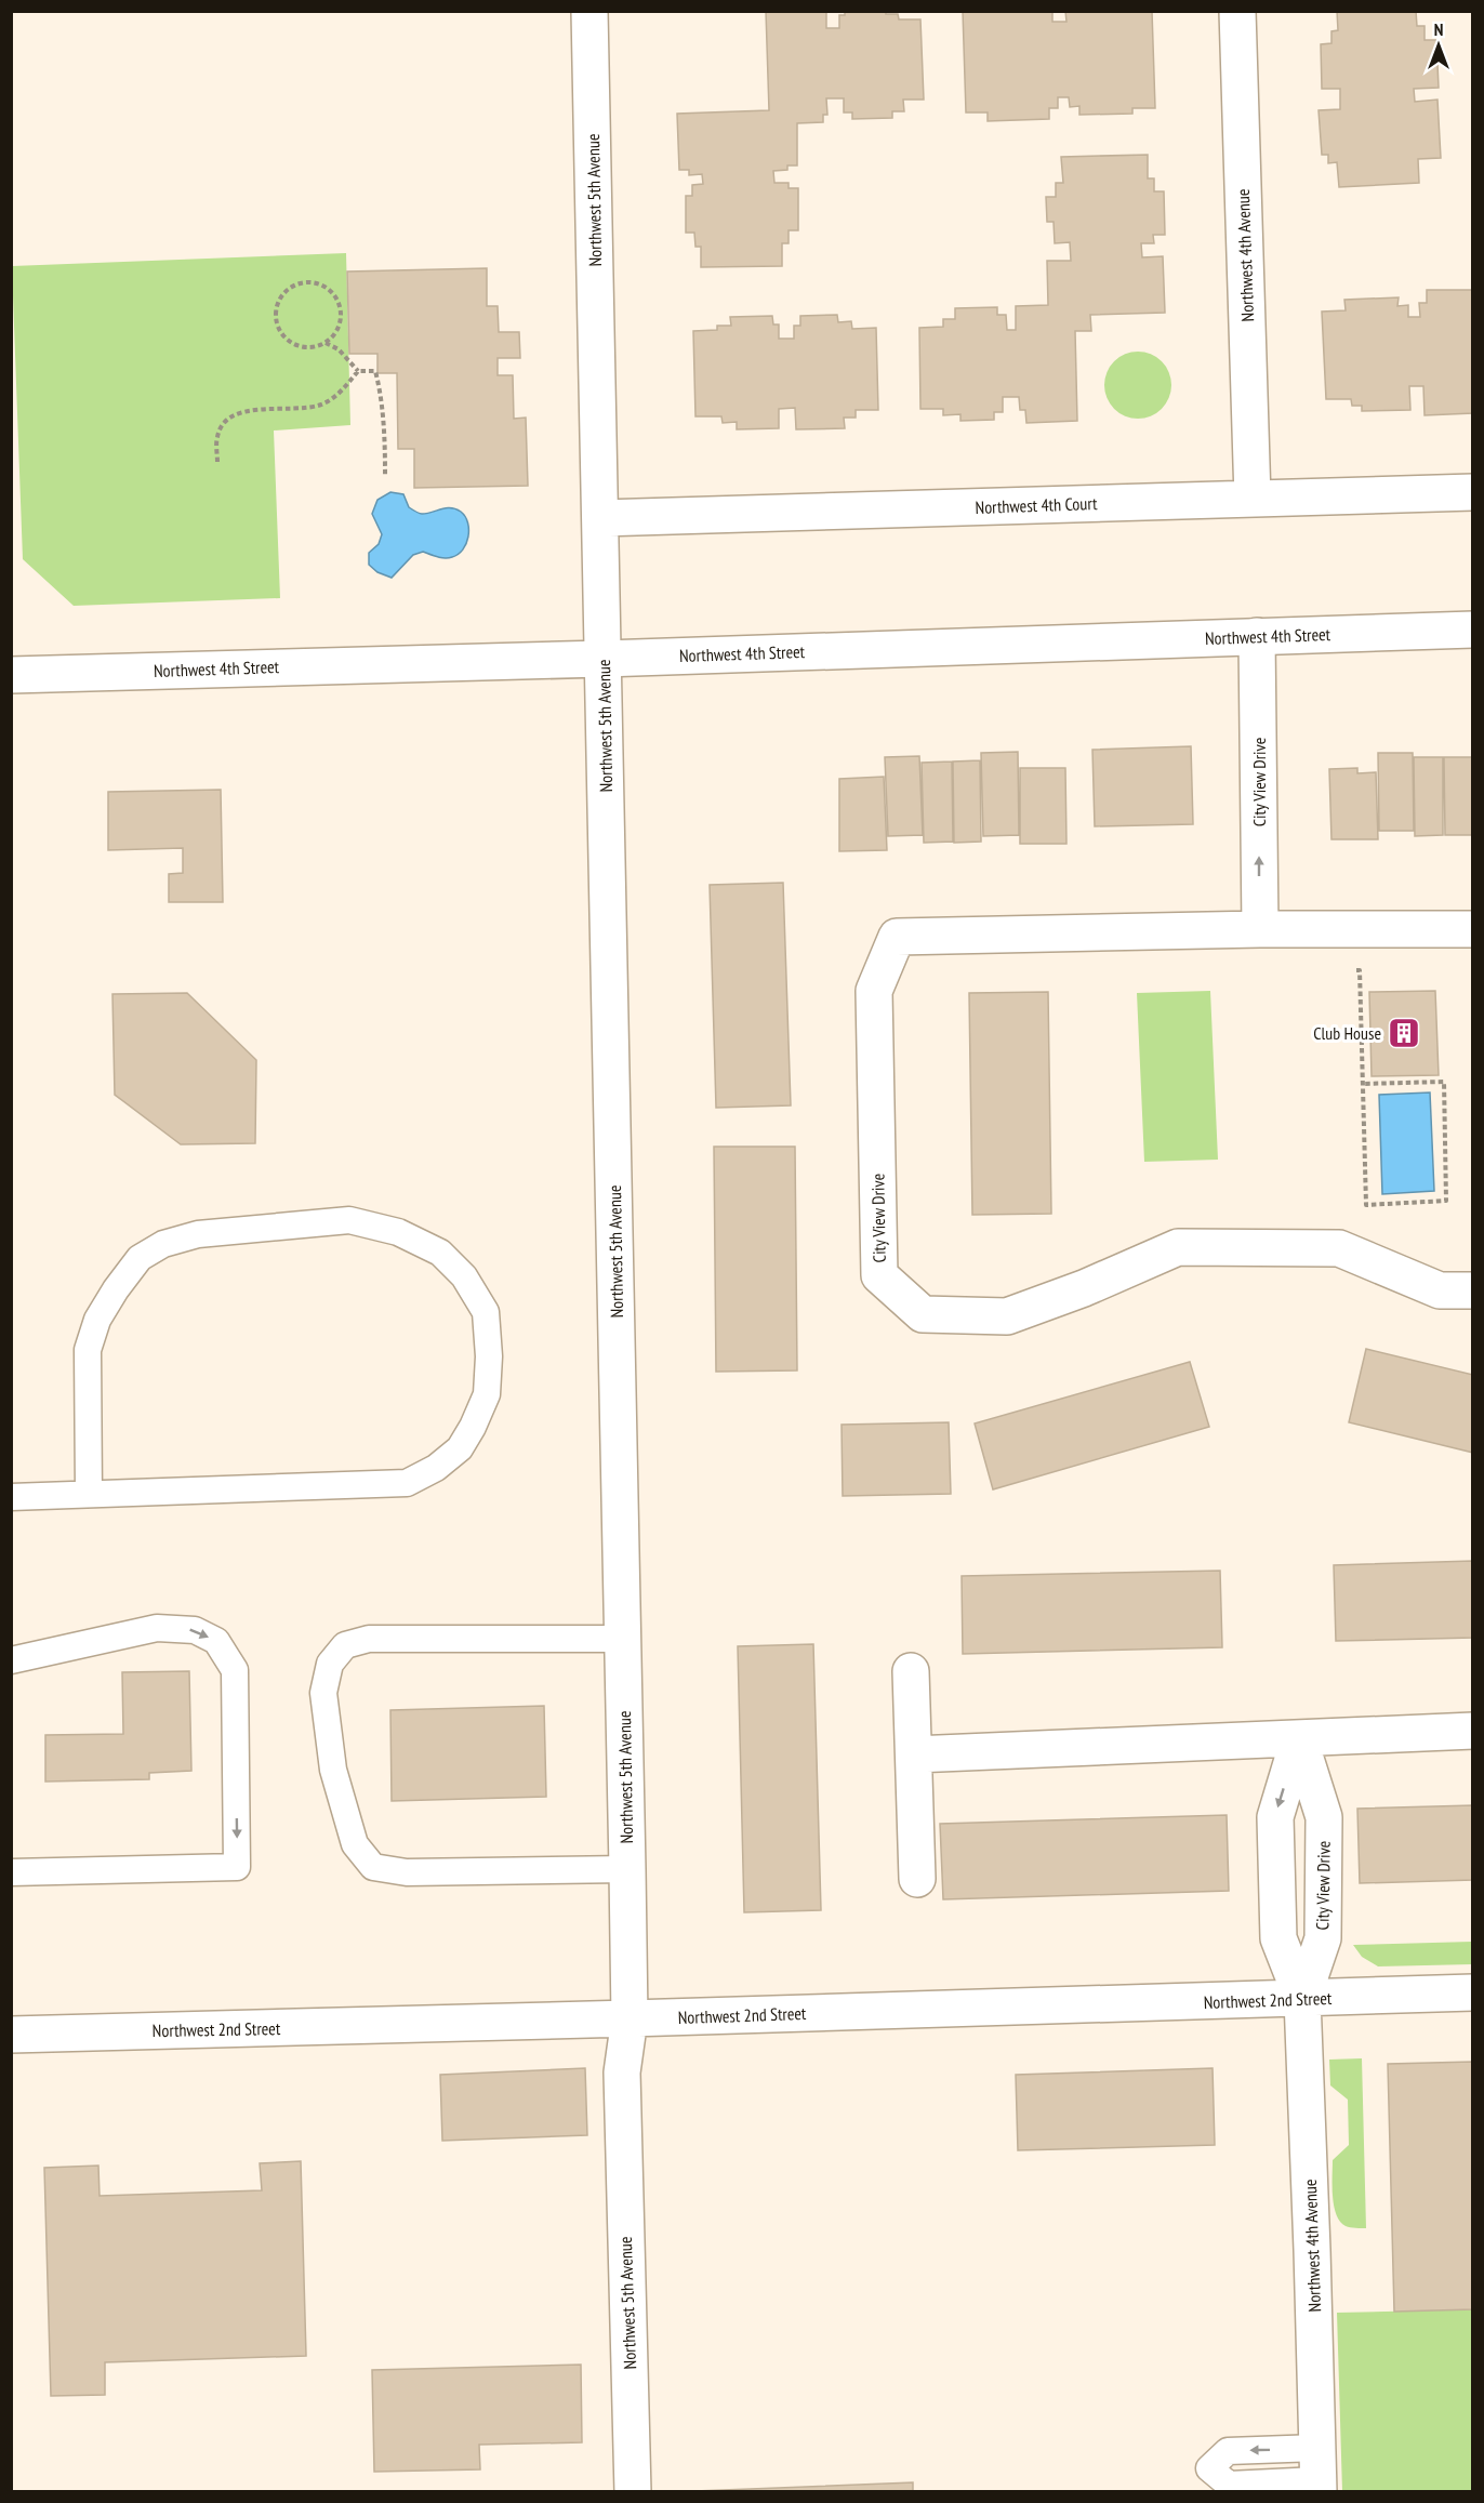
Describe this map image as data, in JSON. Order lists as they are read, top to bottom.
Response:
{
  "streets": {
    "street": [
      "Northwest 5th Avenue",
      "Northwest 4th Avenue",
      "Northwest 4th Court",
      "Northwest 4th Street",
      "City View Drive",
      "Northwest 2nd Street"
    ]
  },
  "crossings": [
    ["Northwest 5th Avenue", "Northwest 4th Court"],
    ["Northwest 5th Avenue", "Northwest 4th Street"],
    ["Northwest 5th Avenue", "Northwest 2nd Street"],
    ["Northwest 4th Avenue", "Northwest 4th Court"],
    ["Northwest 4th Avenue", "City View Drive"],
    ["Northwest 4th Avenue", "Northwest 2nd Street"],
    ["Northwest 4th Street", "City View Drive"],
    ["City View Drive", "Northwest 2nd Street"]
  ],
  "places": {
    "building": ["Club House"]
  },
  "north": "top"
}
